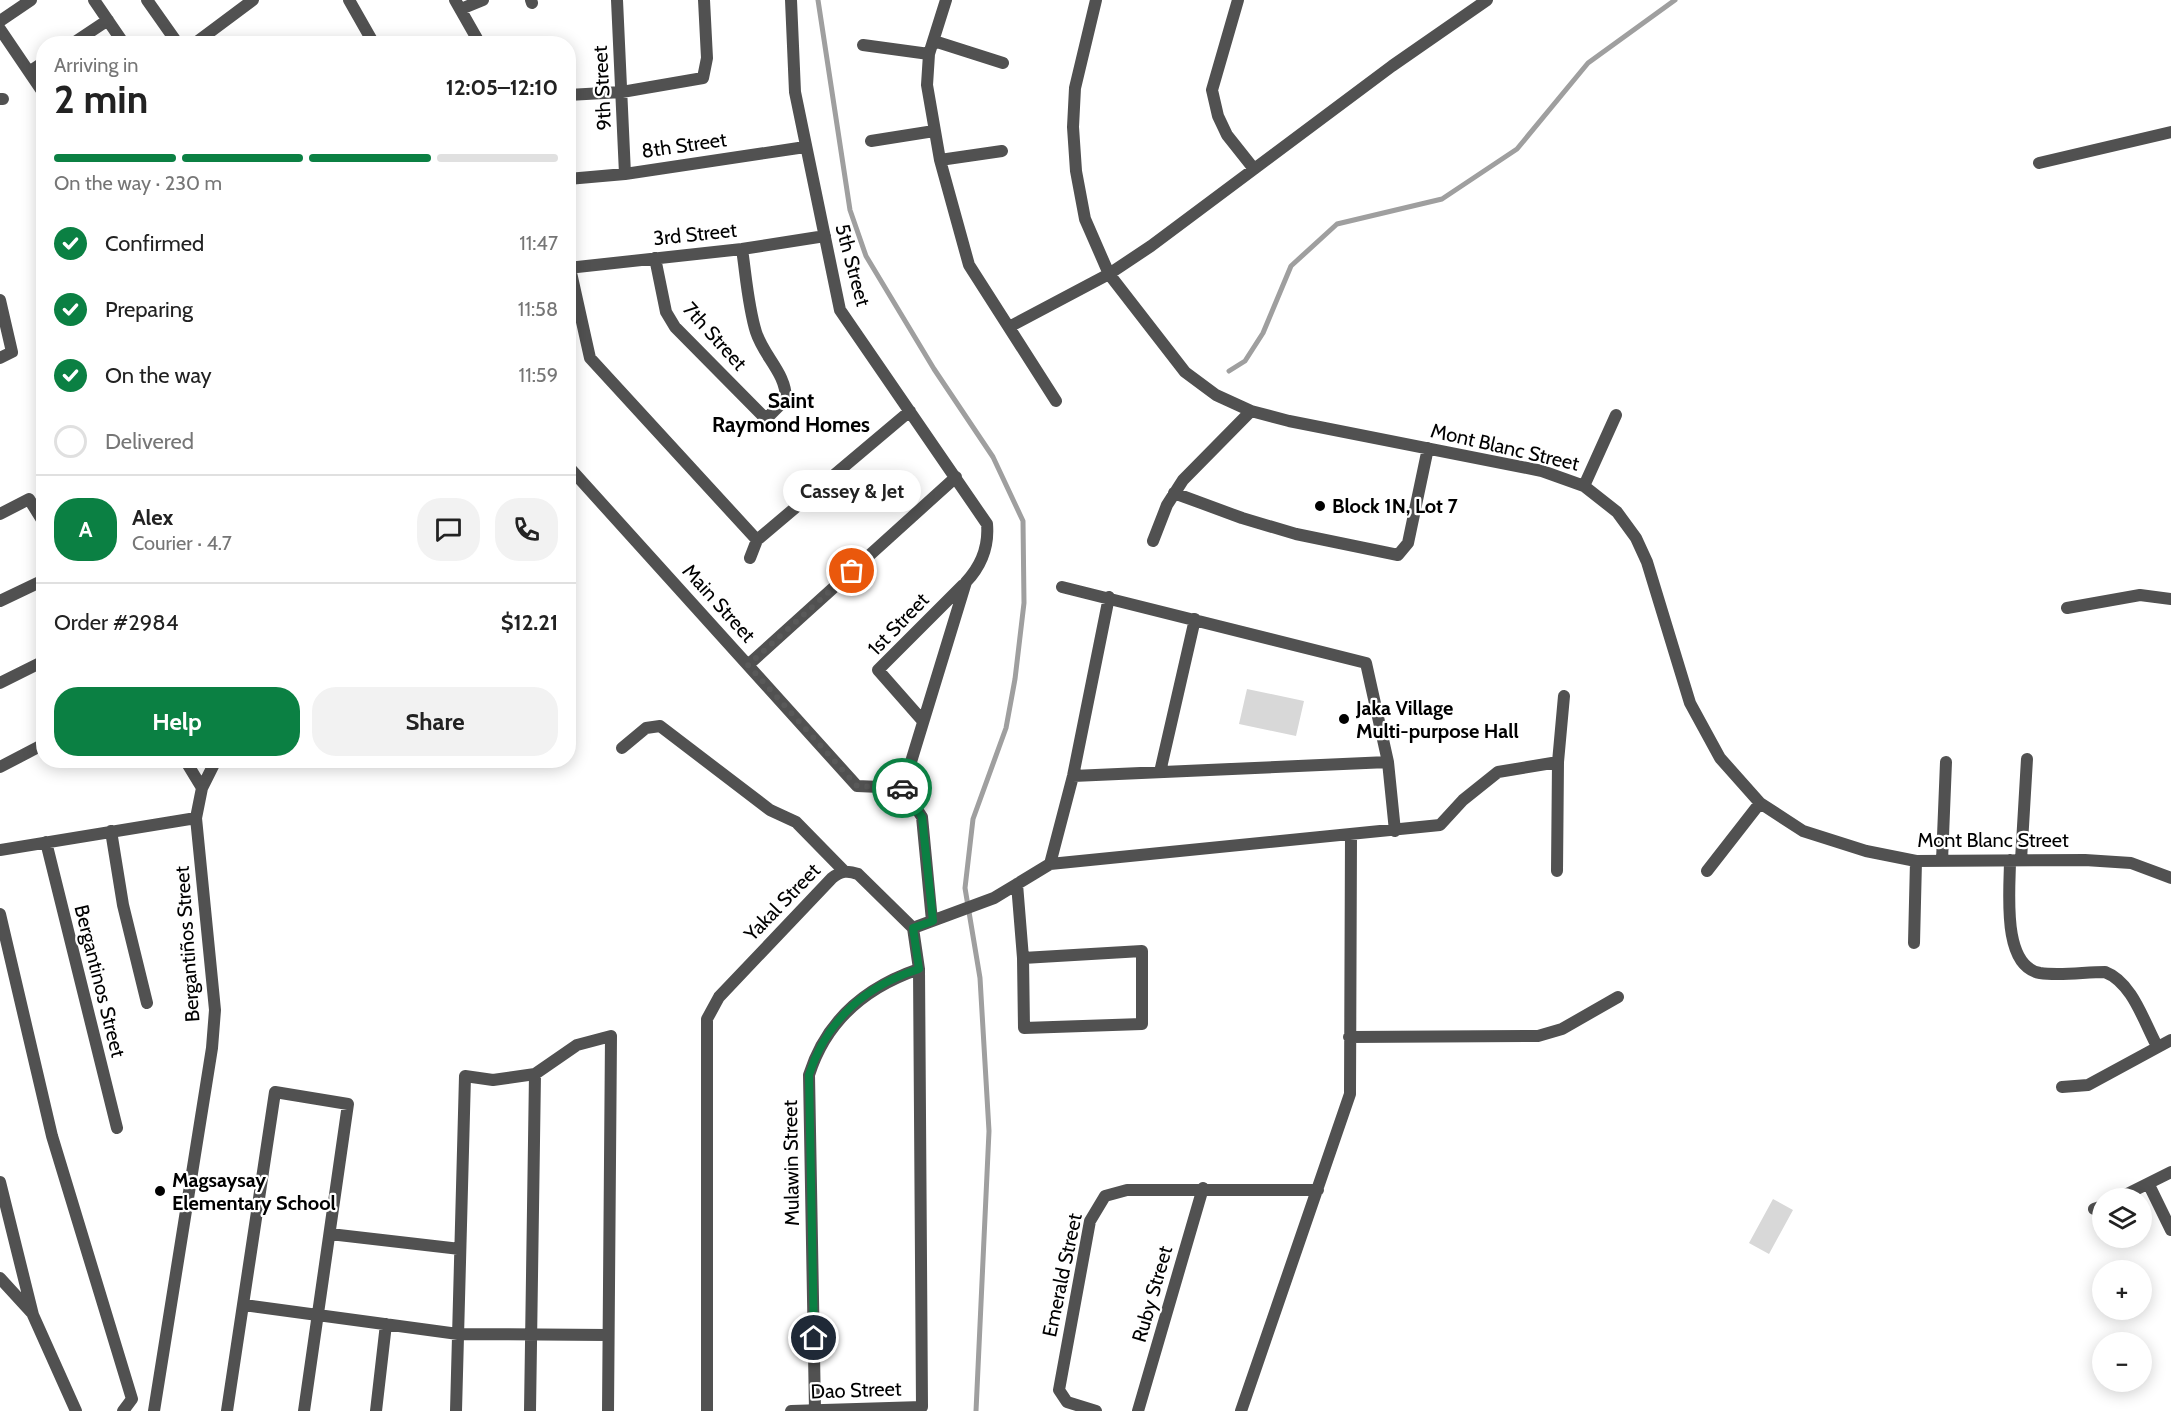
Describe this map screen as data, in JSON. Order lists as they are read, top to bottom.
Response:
{
  "streets": {
    "street": [
      "9th Street",
      "8th Street",
      "3rd Street",
      "5th Street",
      "7th Street",
      "Mont Blanc Street",
      "Main Street",
      "1st Street",
      "Yakal Street",
      "Bergantiños Street",
      "Bergantinos Street",
      "Mulawin Street",
      "Emerald Street",
      "Ruby Street",
      "Dao Street"
    ]
  },
  "crossings": [
    ["9th Street", "8th Street"],
    ["8th Street", "5th Street"],
    ["3rd Street", "5th Street"],
    ["3rd Street", "7th Street"],
    ["5th Street", "1st Street"],
    ["Main Street", "1st Street"],
    ["Mulawin Street", "Dao Street"],
    ["Emerald Street", "Ruby Street"]
  ],
  "districts": ["Saint Raymond Homes"],
  "places": [
    "Block 1N, Lot 7",
    "Cassey & Jet",
    "Jaka Village Multi-purpose Hall",
    "Magsaysay Elementary School"
  ],
  "page": {
    "heading": ["2 min", "Arriving in", "12:05–12:10"],
    "panel": [
      "Alex",
      "Courier · 4.7",
      "Order #2984",
      "$12.21"
    ],
    "bar": "On the way · 230 m",
    "list": [
      ["Confirmed", "11:47"],
      ["Preparing", "11:58"],
      ["On the way", "11:59"],
      "Delivered"
    ],
    "bubble": "Cassey & Jet",
    "round": "A",
    "buttons": ["Help", "Share"],
    "map_buttons": ["+", "−"]
  }
}
